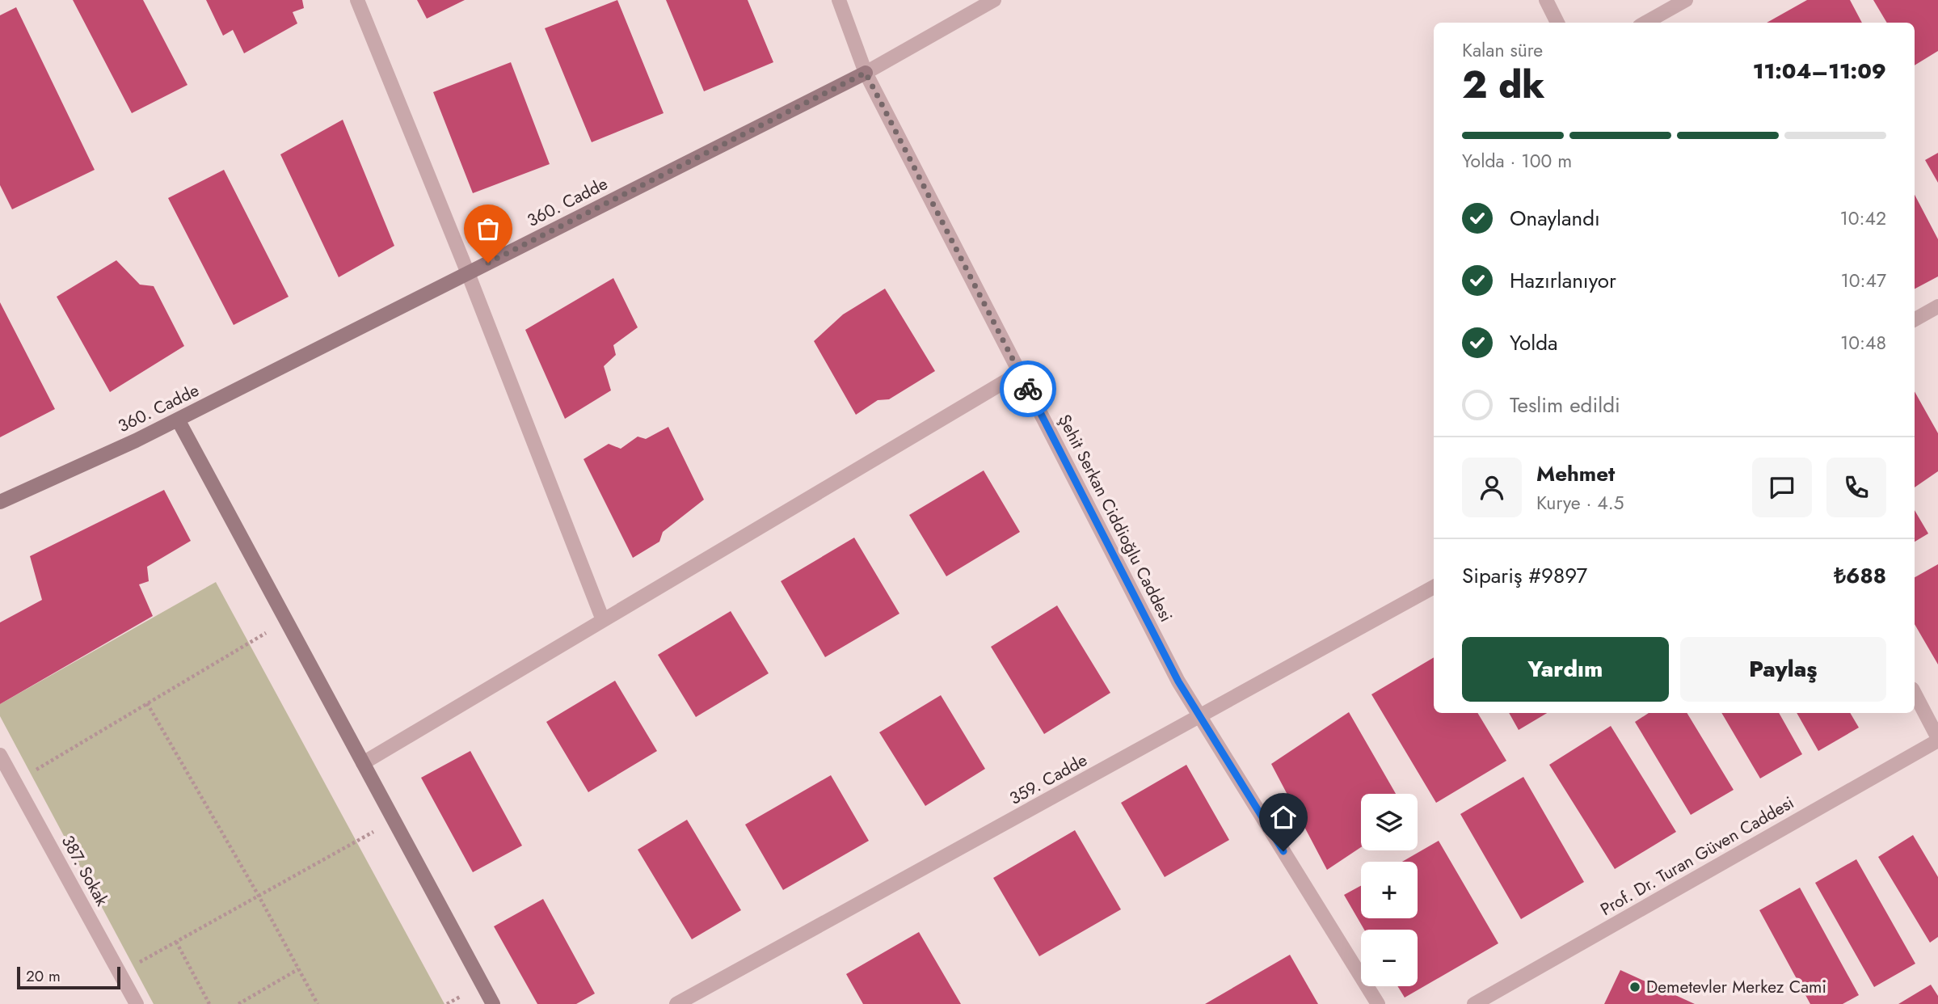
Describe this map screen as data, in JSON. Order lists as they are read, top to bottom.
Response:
{
  "streets": {
    "street": [
      "360. Cadde",
      "Şehit Serkan Ciddioğlu Caddesi",
      "359. Cadde",
      "Prof. Dr. Turan Güven Caddesi",
      "387. Sokak"
    ]
  },
  "crossings": [
    ["360. Cadde", "Şehit Serkan Ciddioğlu Caddesi"],
    ["Şehit Serkan Ciddioğlu Caddesi", "359. Cadde"]
  ],
  "places": ["Demetevler Merkez Cami"],
  "scale_bar": "20 m",
  "page": {
    "heading": ["2 dk", "Kalan süre", "11:04–11:09"],
    "panel": [
      "Mehmet",
      "Kurye · 4.5",
      "Sipariş #9897",
      "₺688"
    ],
    "bar": "Yolda · 100 m",
    "list": [
      ["Onaylandı", "10:42"],
      ["Hazırlanıyor", "10:47"],
      ["Yolda", "10:48"],
      "Teslim edildi"
    ],
    "buttons": ["Yardım", "Paylaş"],
    "map_buttons": ["+", "−"],
    "scale": "20 m"
  }
}
